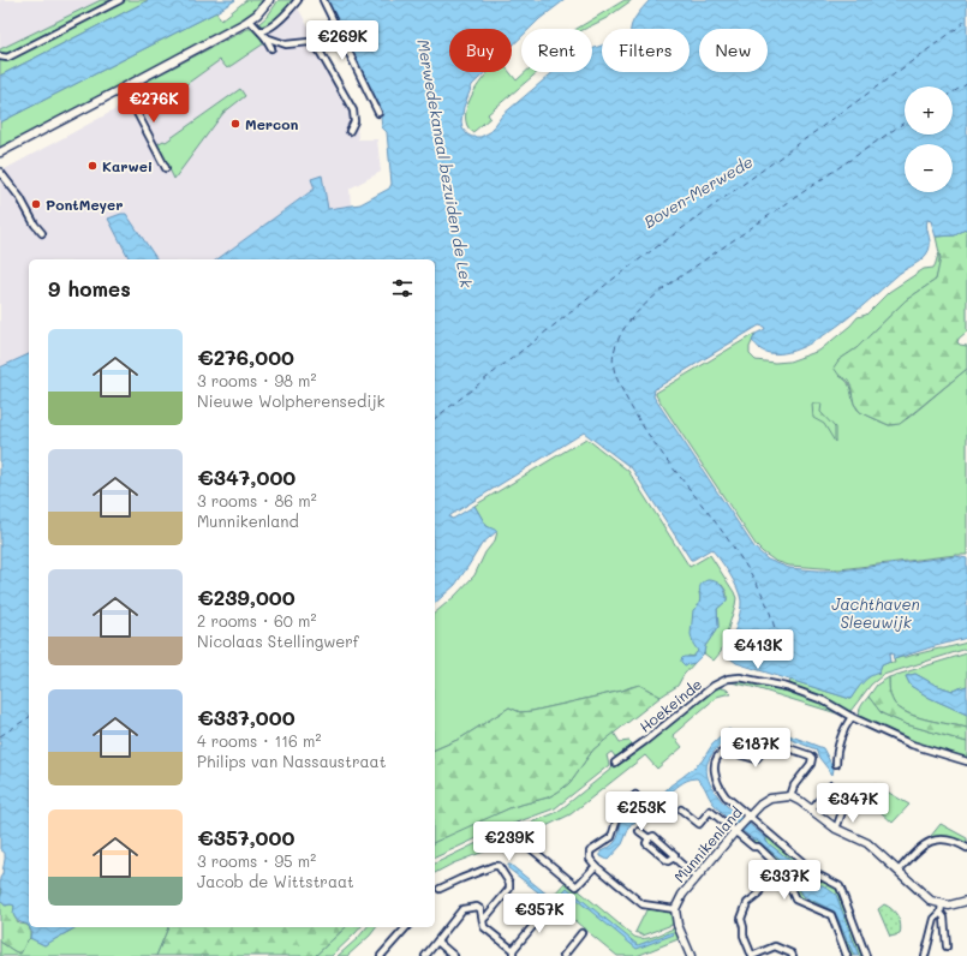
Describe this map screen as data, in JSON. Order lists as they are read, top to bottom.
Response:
{
  "streets": {
    "street": ["Hoekeinde", "Munnikenland"]
  },
  "water": ["Merwedekanaal bezuiden de Lek", "Boven-Merwede", "Jachthaven Sleeuwijk"],
  "places": ["Mercon", "Karwei", "PontMeyer"],
  "page": {
    "price": [
      "€269K",
      "€276K",
      "€413K",
      "€187K",
      "€347K",
      "€253K",
      "€239K",
      "€337K",
      "€357K"
    ],
    "chip": [
      "Buy",
      "Rent",
      "Filters",
      "New"
    ],
    "map_buttons": ["+", "−"],
    "heading": "9 homes",
    "list": [
      {
        "name": "€276,000",
        "note": "3 rooms · 98 m² · Nieuwe Wolpherensedijk"
      },
      {
        "name": "€347,000",
        "note": "3 rooms · 86 m² · Munnikenland"
      },
      {
        "name": "€239,000",
        "note": "2 rooms · 60 m² · Nicolaas Stellingwerf"
      },
      {
        "name": "€337,000",
        "note": "4 rooms · 116 m² · Philips van Nassaustraat"
      },
      {
        "name": "€357,000",
        "note": "3 rooms · 95 m² · Jacob de Wittstraat"
      }
    ]
  }
}
